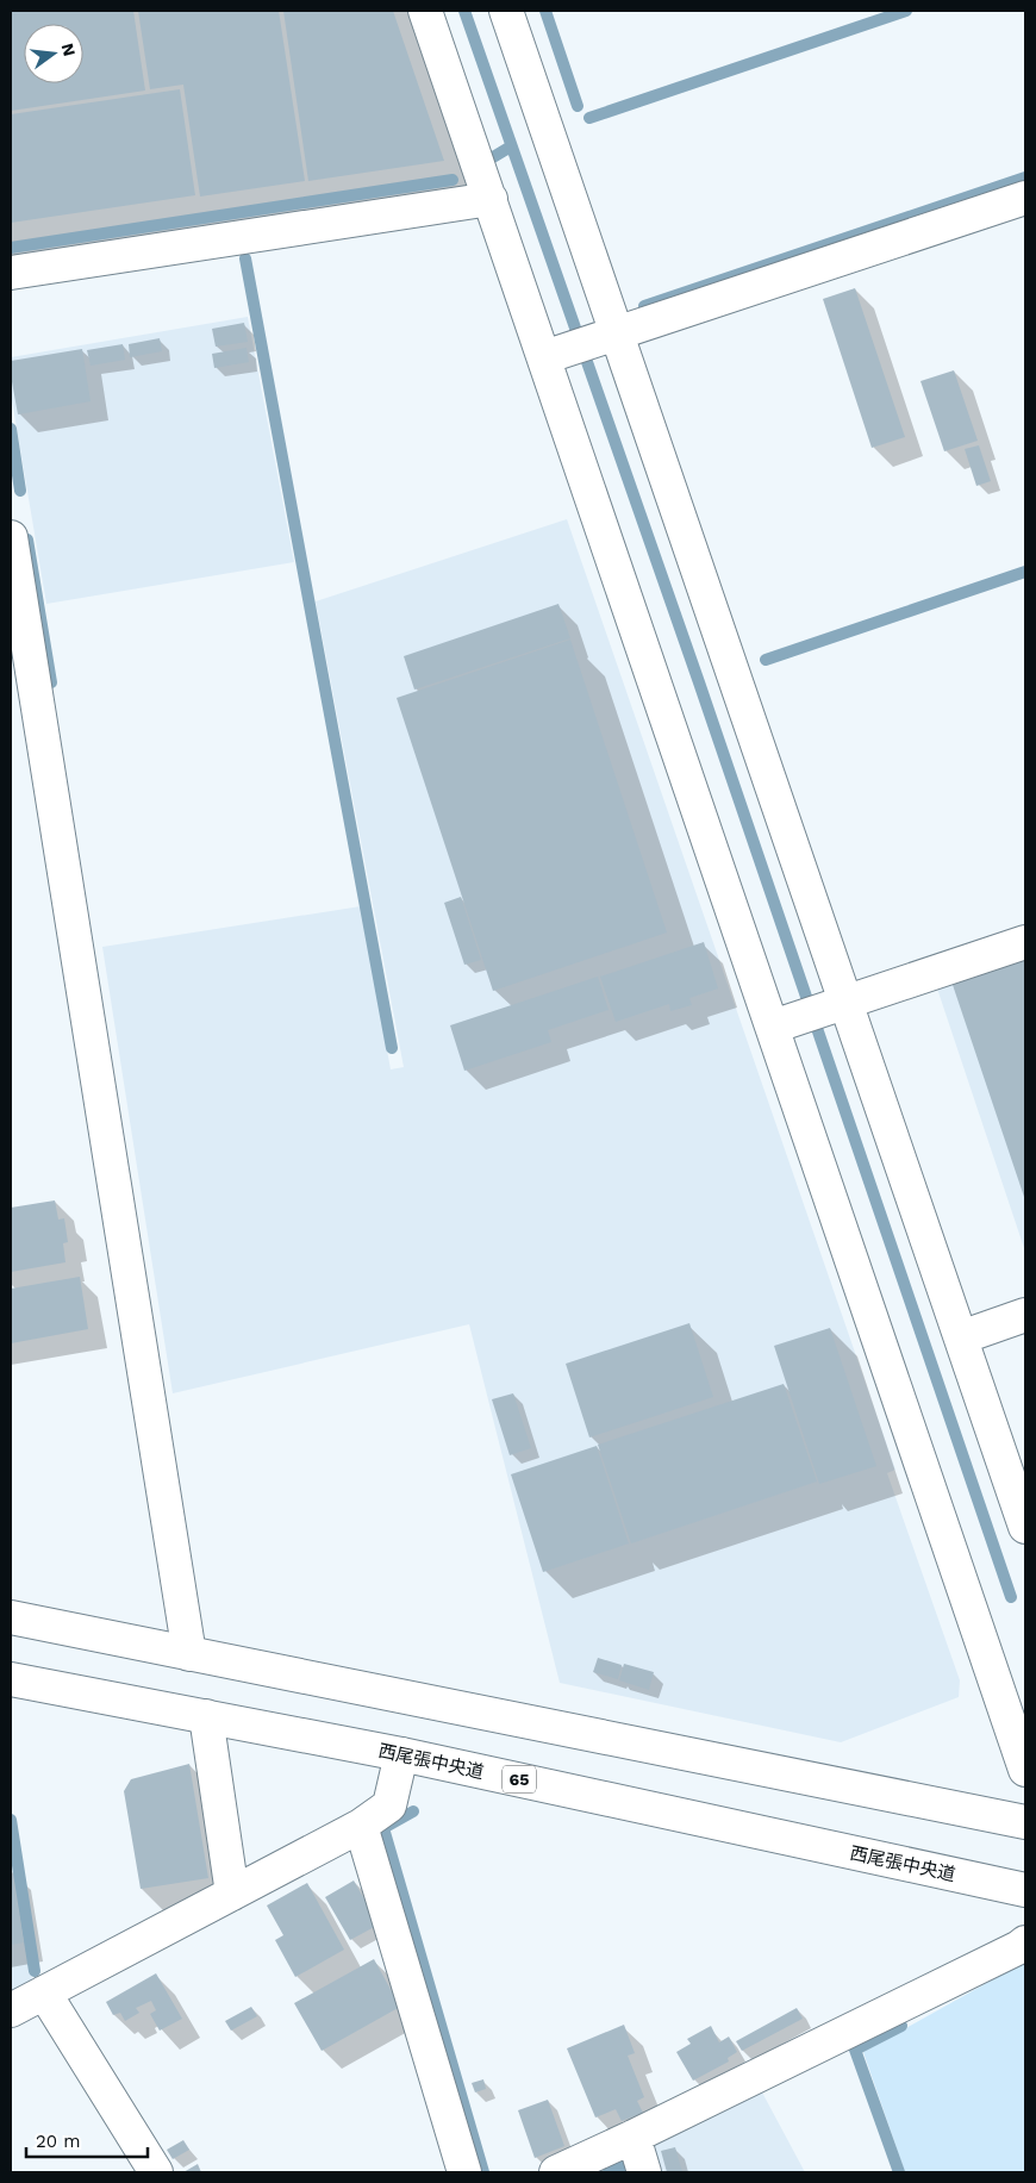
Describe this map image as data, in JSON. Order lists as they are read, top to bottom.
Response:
{
  "streets": {
    "street": ["西尾張中央道", "65"]
  },
  "scale_bar": "20 m",
  "north": "right"
}
